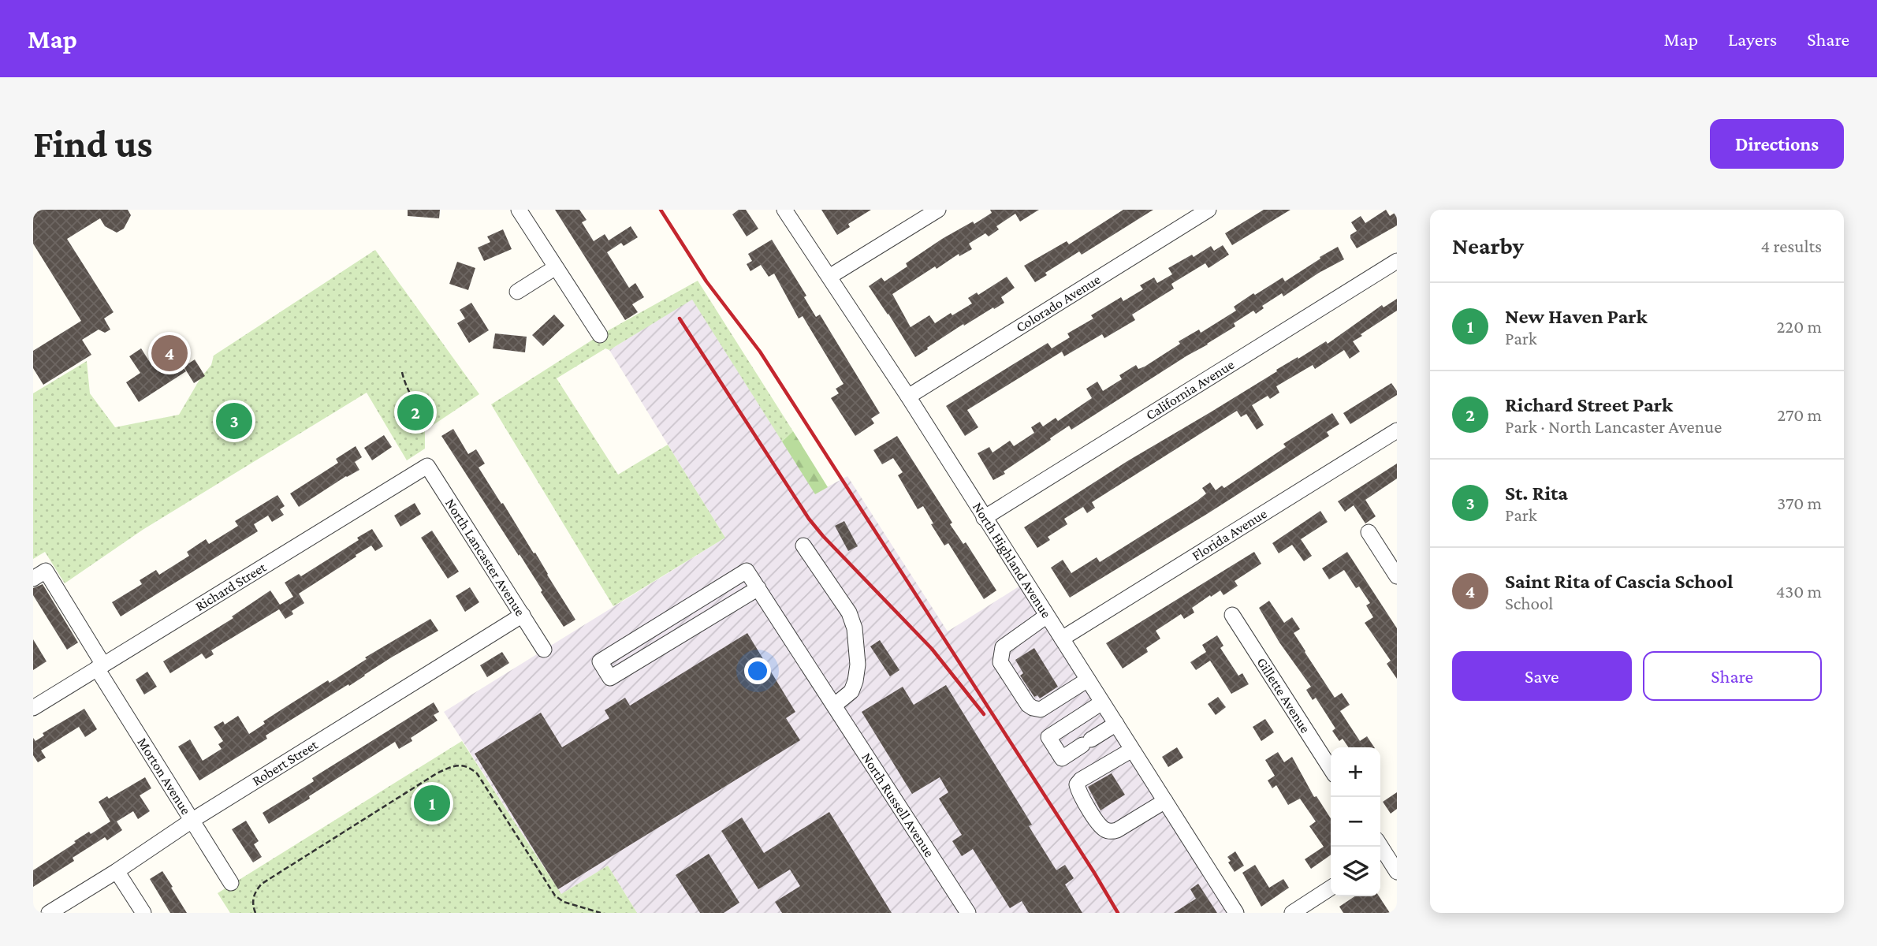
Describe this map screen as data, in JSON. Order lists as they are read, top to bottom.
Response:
{
  "streets": {
    "street": [
      "Colorado Avenue",
      "California Avenue",
      "Florida Avenue",
      "North Lancaster Avenue",
      "North Highland Avenue",
      "Richard Street",
      "Gillette Avenue",
      "Robert Street",
      "Morton Avenue",
      "North Russell Avenue"
    ]
  },
  "crossings": [
    ["Colorado Avenue", "North Highland Avenue"],
    ["California Avenue", "North Highland Avenue"],
    ["Florida Avenue", "North Highland Avenue"],
    ["North Lancaster Avenue", "Richard Street"],
    ["North Lancaster Avenue", "Robert Street"],
    ["Richard Street", "Morton Avenue"],
    ["Robert Street", "Morton Avenue"]
  ],
  "page": {
    "header": "Map",
    "nav": ["Map", "Layers", "Share"],
    "buttons": [
      "Directions",
      ["Save", "Share"]
    ],
    "title": "Find us",
    "heading": ["Nearby", "4 results"],
    "list": [
      {
        "mark": "1",
        "name": "New Haven Park",
        "note": "Park",
        "value": "220 m"
      },
      {
        "mark": "2",
        "name": "Richard Street Park",
        "note": "Park · North Lancaster Avenue",
        "value": "270 m"
      },
      {
        "mark": "3",
        "name": "St. Rita",
        "note": "Park",
        "value": "370 m"
      },
      {
        "mark": "4",
        "name": "Saint Rita of Cascia School",
        "note": "School",
        "value": "430 m"
      }
    ],
    "pins": [
      "4",
      "2",
      "3",
      "1"
    ],
    "map_buttons": ["+", "−"]
  }
}
